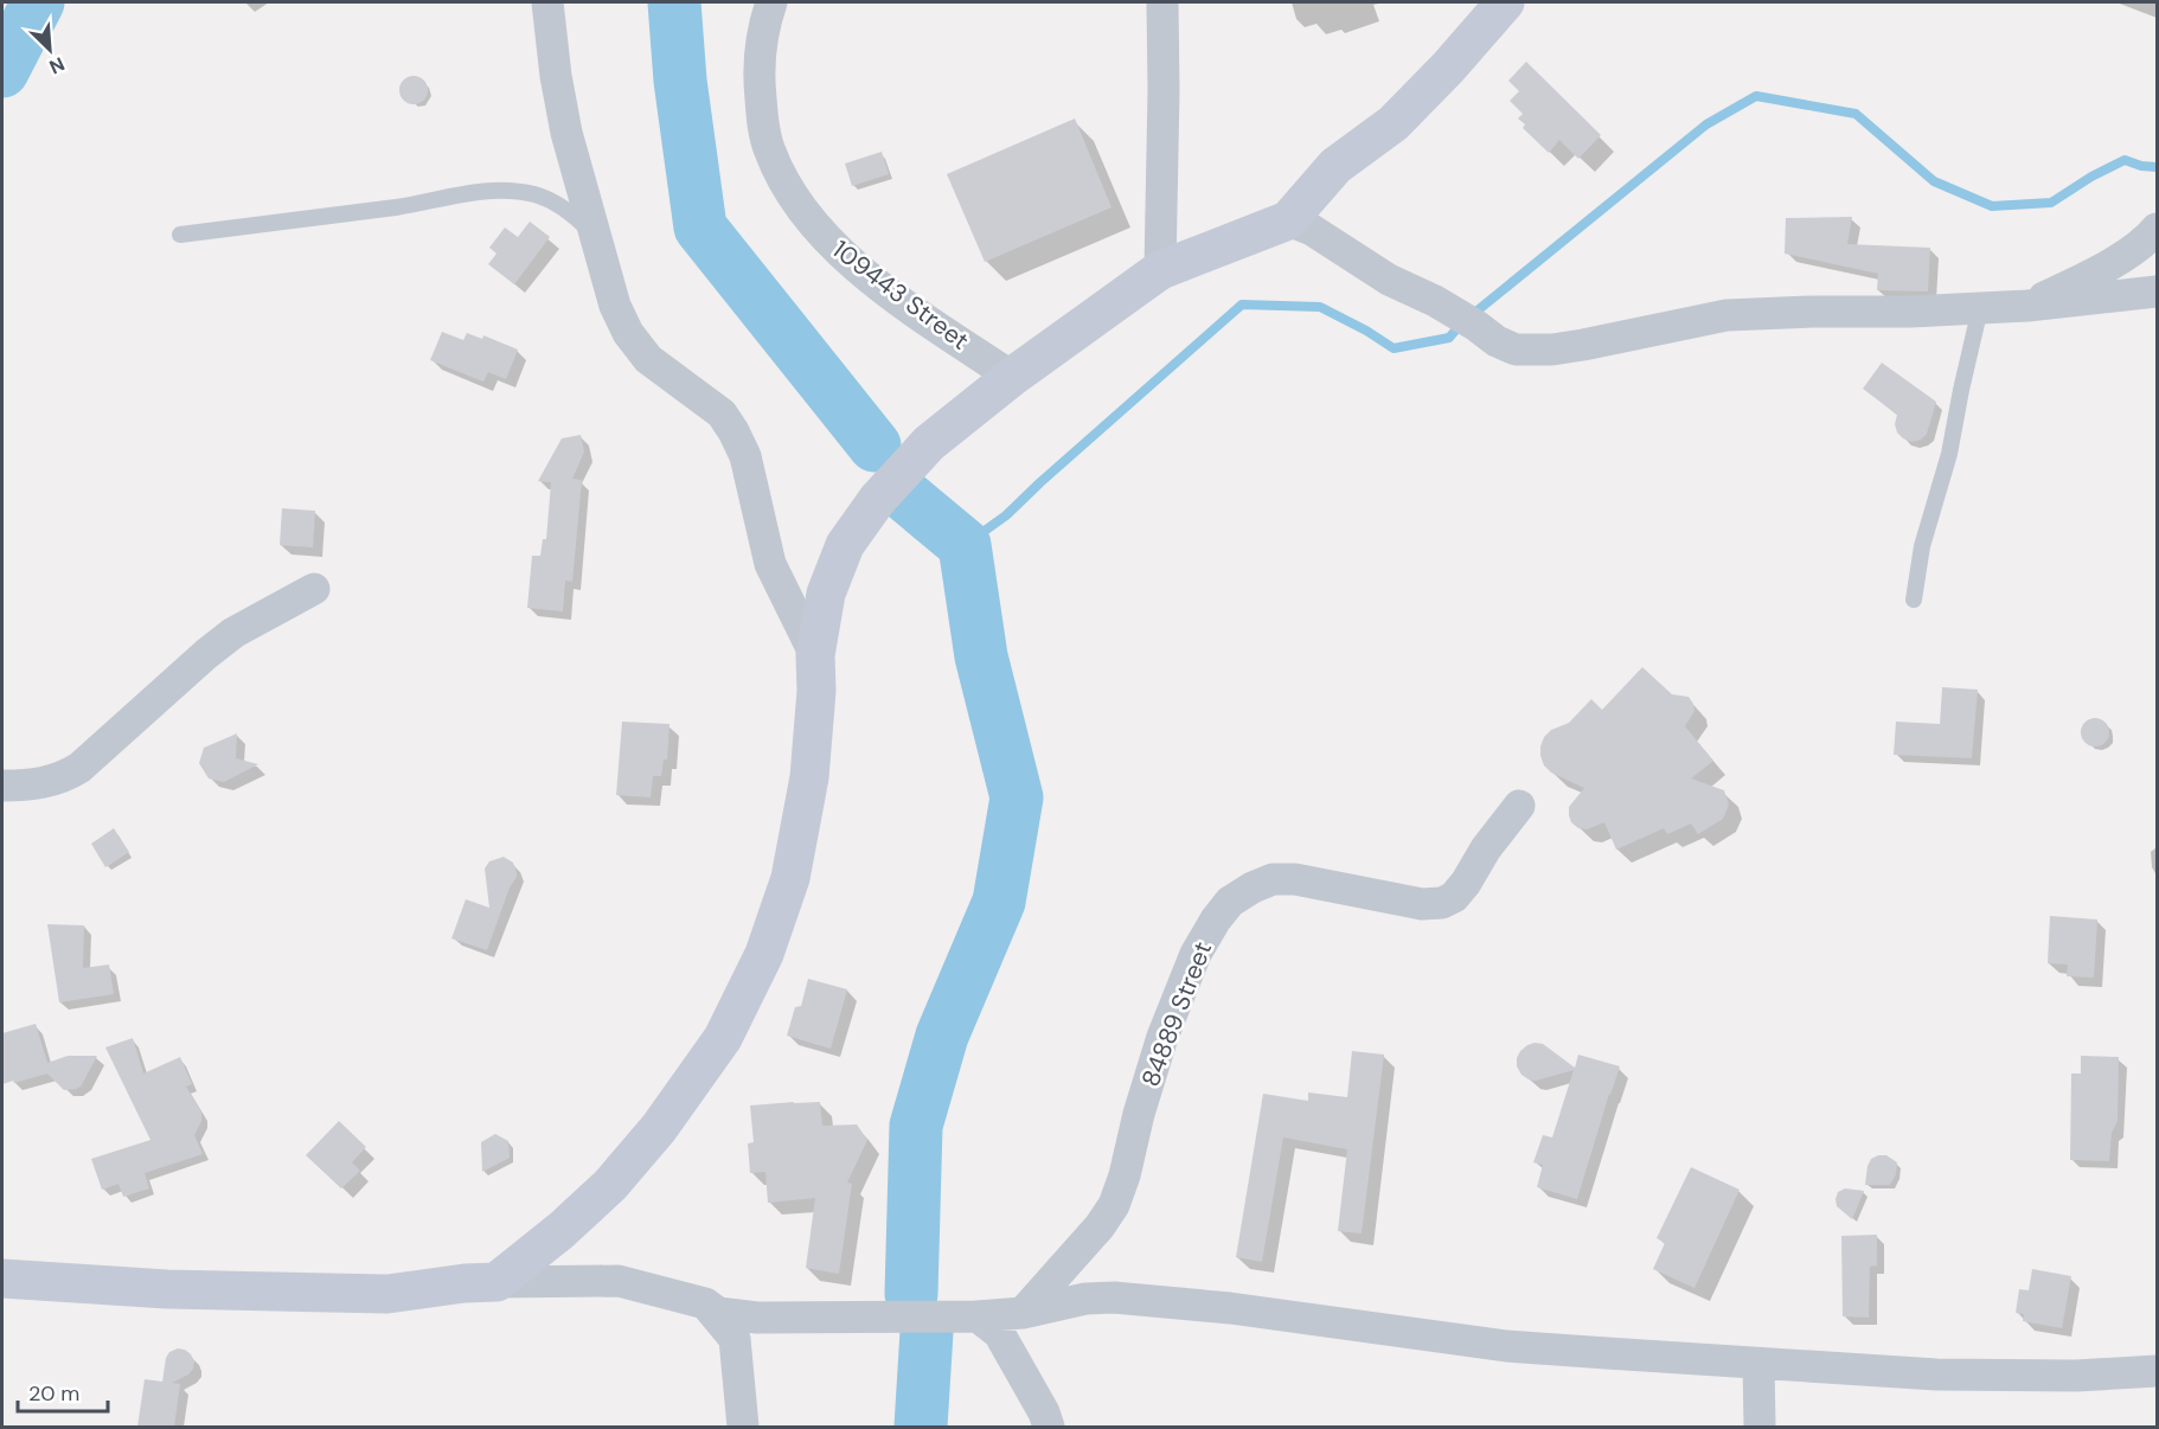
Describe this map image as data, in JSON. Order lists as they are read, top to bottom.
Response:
{
  "streets": {
    "street": ["109443 Street", "84889 Street"]
  },
  "scale_bar": "20 m",
  "north": "bottom right"
}
